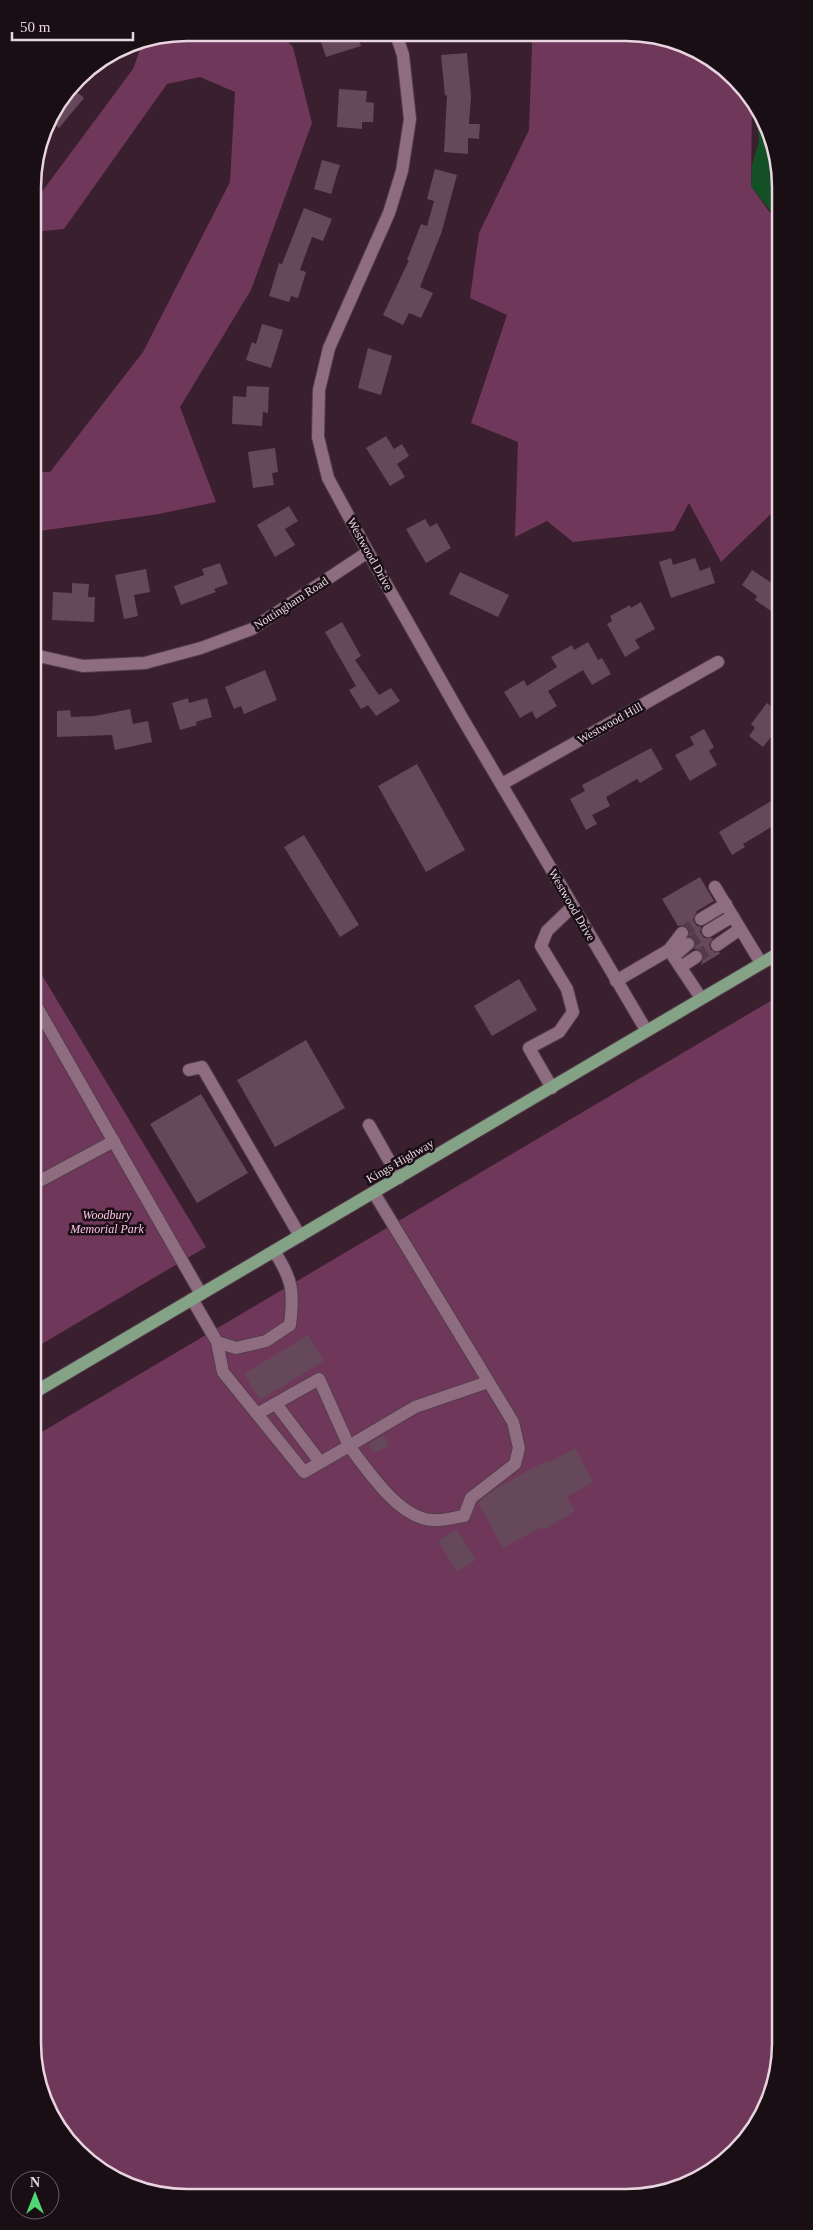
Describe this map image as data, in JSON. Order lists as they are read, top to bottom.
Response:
{
  "streets": {
    "main road": ["Kings Highway"],
    "street": ["Westwood Drive", "Nottingham Road", "Westwood Hill"]
  },
  "crossings": [
    ["Westwood Drive", "Nottingham Road"],
    ["Westwood Drive", "Westwood Hill"],
    ["Westwood Drive", "Kings Highway"]
  ],
  "parks": ["Woodbury Memorial Park"],
  "scale_bar": "50 m",
  "north": "top"
}
